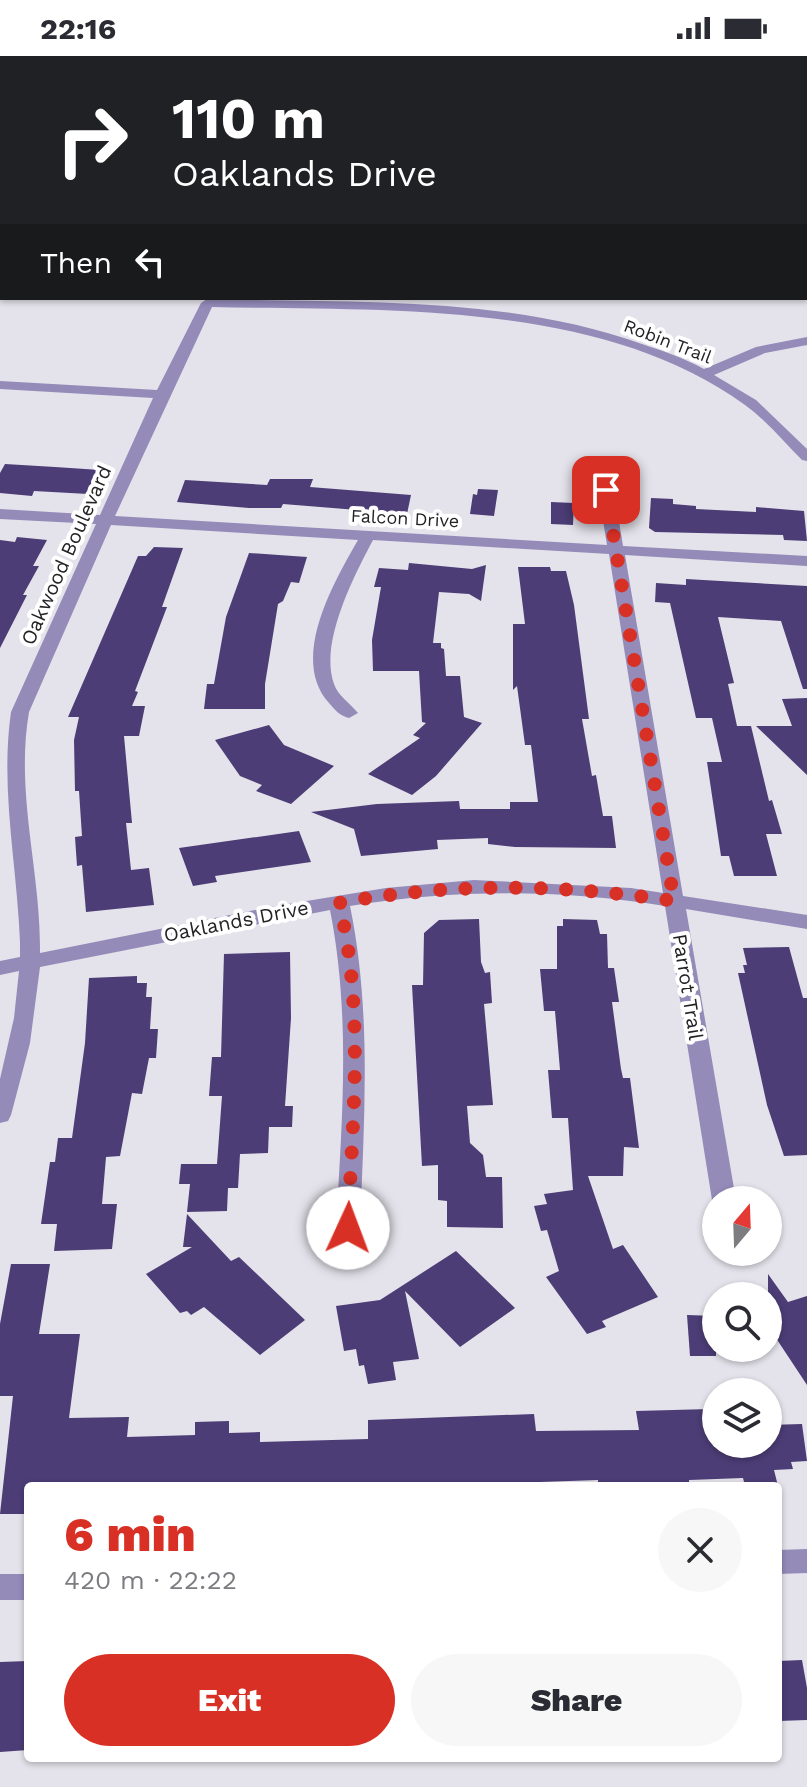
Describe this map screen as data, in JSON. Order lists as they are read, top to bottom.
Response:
{
  "streets": {
    "street": [
      "Robin Trail",
      "Falcon Drive",
      "Oakwood Boulevard",
      "Oaklands Drive",
      "Parrot Trail"
    ]
  },
  "crossings": [
    ["Robin Trail", "Oakwood Boulevard"],
    ["Falcon Drive", "Oakwood Boulevard"],
    ["Falcon Drive", "Parrot Trail"],
    ["Oakwood Boulevard", "Oaklands Drive"],
    ["Oaklands Drive", "Parrot Trail"]
  ],
  "north": "top",
  "page": {
    "status": "22:16",
    "turn": ["110 m", "Oaklands Drive"],
    "then": "Then",
    "heading": ["6 min", "420 m · 22:22"],
    "buttons": ["Exit", "Share"]
  }
}
